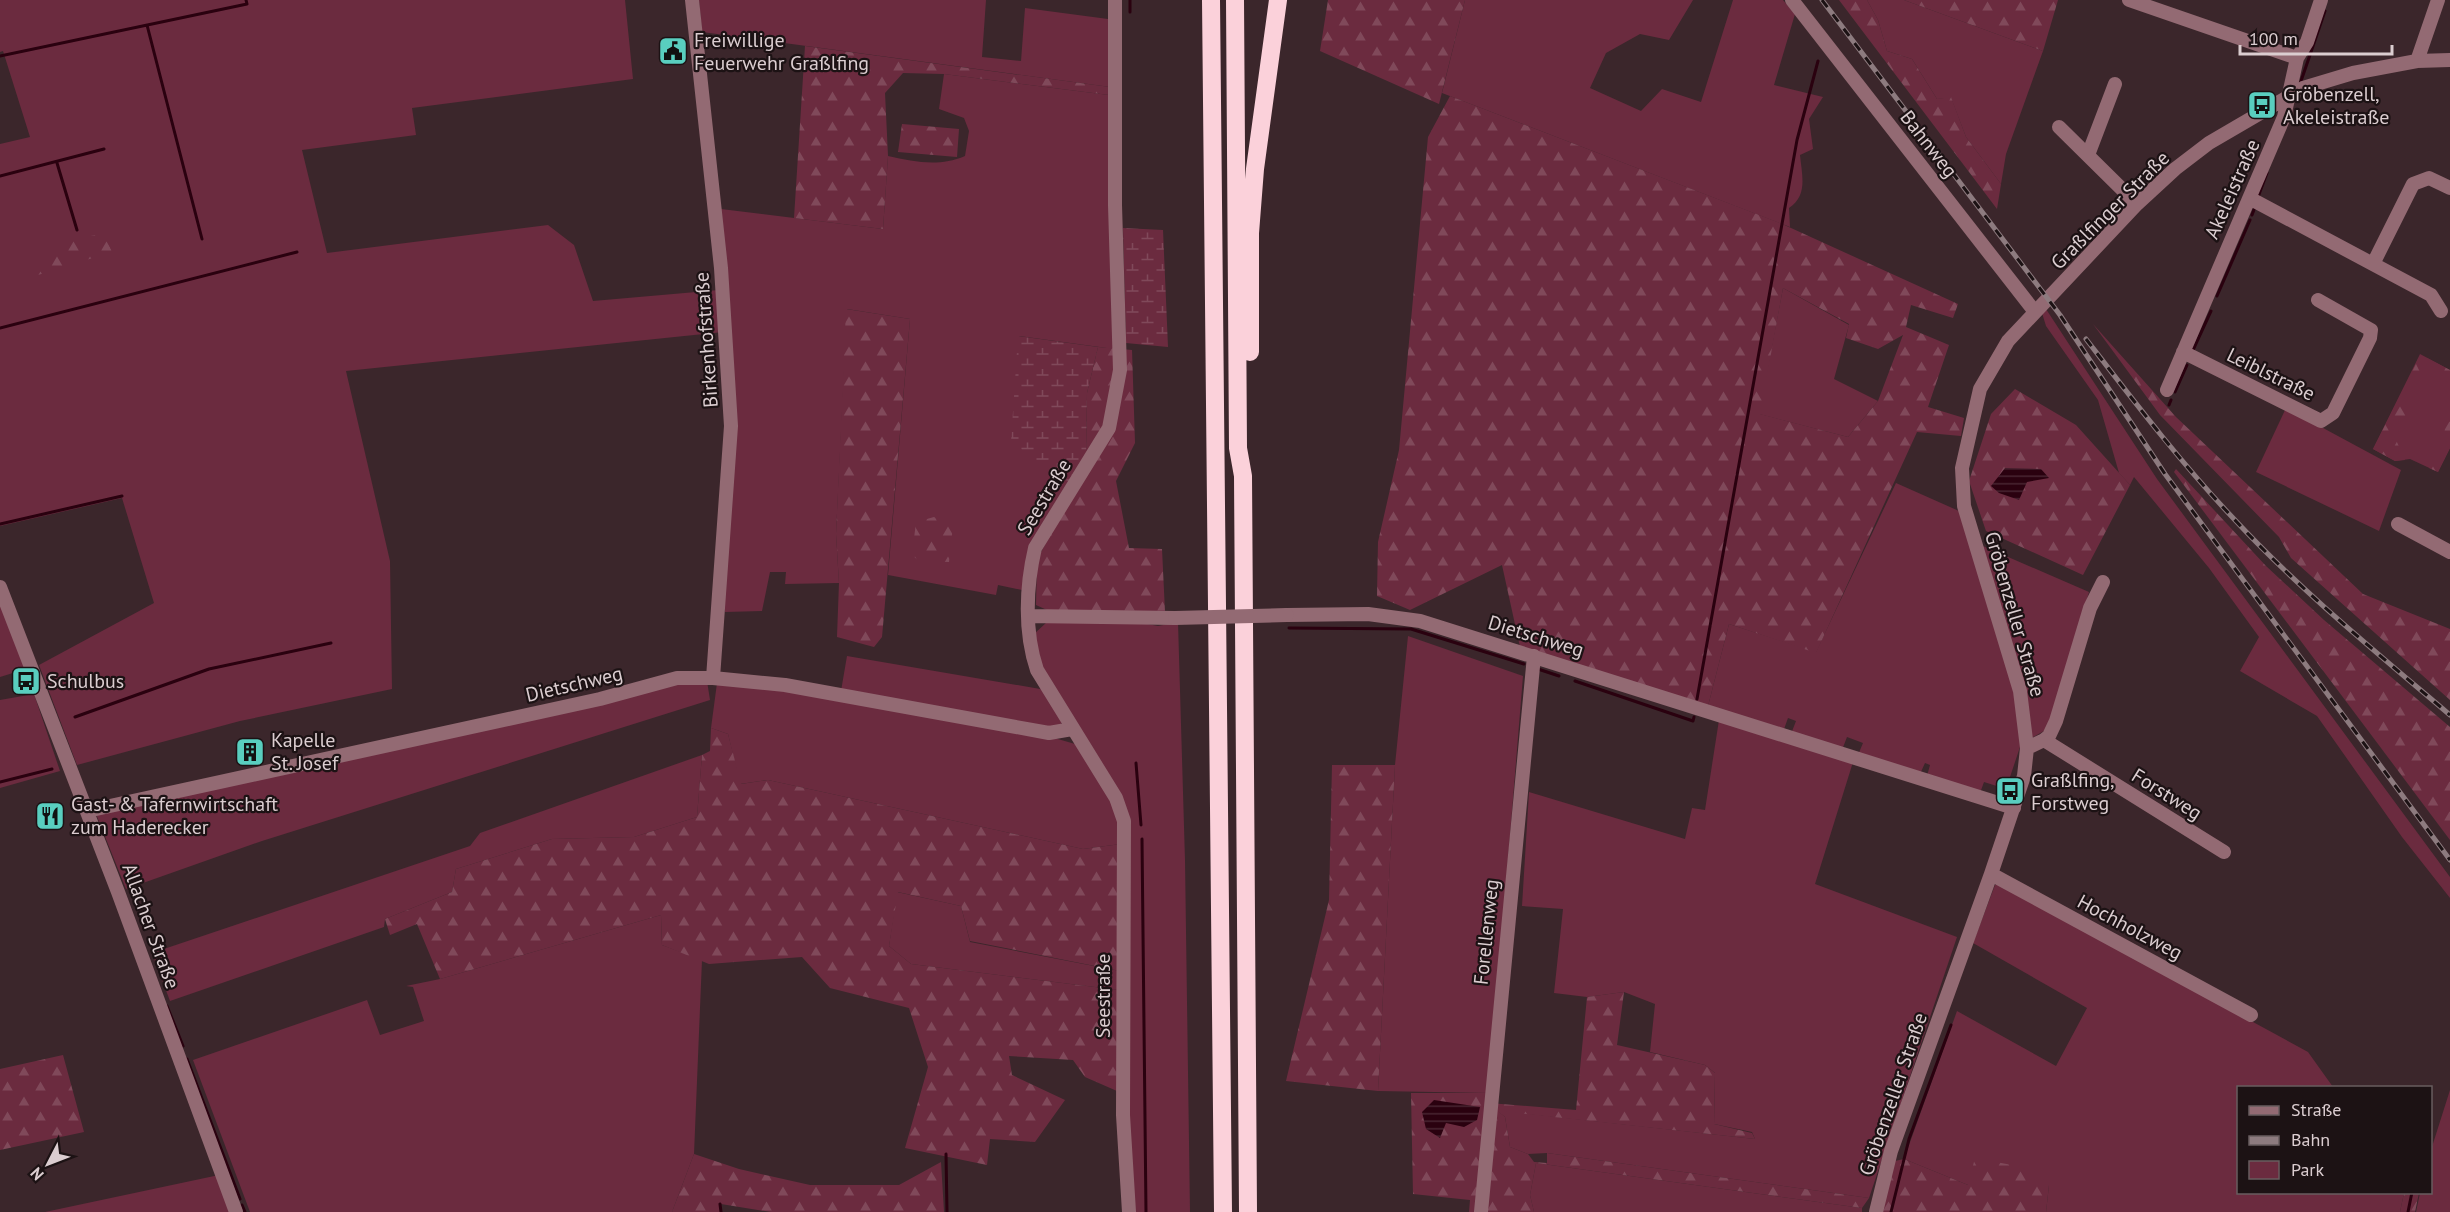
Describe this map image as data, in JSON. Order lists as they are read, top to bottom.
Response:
{
  "streets": {
    "street": [
      "Bahnweg",
      "Akeleistraße",
      "Graßlfinger Straße",
      "Birkenhofstraße",
      "Leiblstraße",
      "Seestraße",
      "Gröbenzeller Straße",
      "Dietschweg",
      "Forstweg",
      "Allacher Straße",
      "Hochholzweg",
      "Forellenweg"
    ]
  },
  "crossings": [
    ["Bahnweg", "Graßlfinger Straße"],
    ["Bahnweg", "Gröbenzeller Straße"],
    ["Akeleistraße", "Graßlfinger Straße"],
    ["Akeleistraße", "Leiblstraße"],
    ["Graßlfinger Straße", "Gröbenzeller Straße"],
    ["Birkenhofstraße", "Dietschweg"],
    ["Seestraße", "Dietschweg"],
    ["Gröbenzeller Straße", "Dietschweg"],
    ["Gröbenzeller Straße", "Forstweg"],
    ["Gröbenzeller Straße", "Hochholzweg"],
    ["Dietschweg", "Allacher Straße"],
    ["Dietschweg", "Forellenweg"]
  ],
  "places": {
    "public building": ["Freiwillige Feuerwehr Graßlfing"],
    "bus stop": ["Gröbenzell, Akeleistraße", "Schulbus", "Graßlfing, Forstweg"],
    "building": ["Kapelle St. Josef"],
    "restaurant": ["Gast- & Tafernwirtschaft zum Haderecker"]
  },
  "legend": ["Straße", "Bahn", "Park"],
  "scale_bar": "100 m",
  "north": "bottom left"
}
